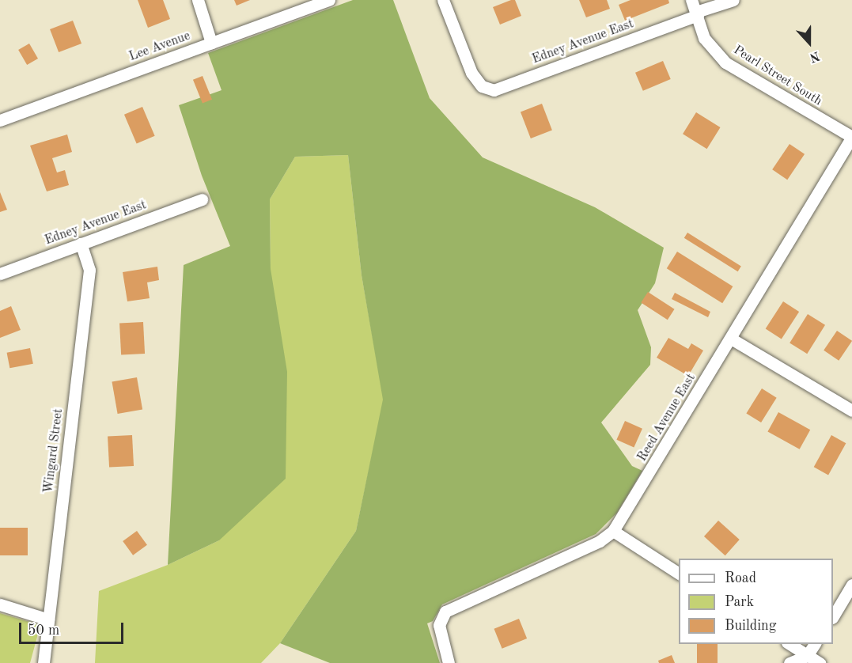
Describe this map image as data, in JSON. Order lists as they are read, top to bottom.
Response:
{
  "streets": {
    "street": [
      "Edney Avenue East",
      "Lee Avenue",
      "Pearl Street South",
      "Reed Avenue East",
      "Wingard Street"
    ]
  },
  "crossings": [
    ["Edney Avenue East", "Pearl Street South"],
    ["Edney Avenue East", "Wingard Street"],
    ["Pearl Street South", "Reed Avenue East"]
  ],
  "legend": ["Road", "Park", "Building"],
  "scale_bar": "50 m",
  "north": "bottom"
}
